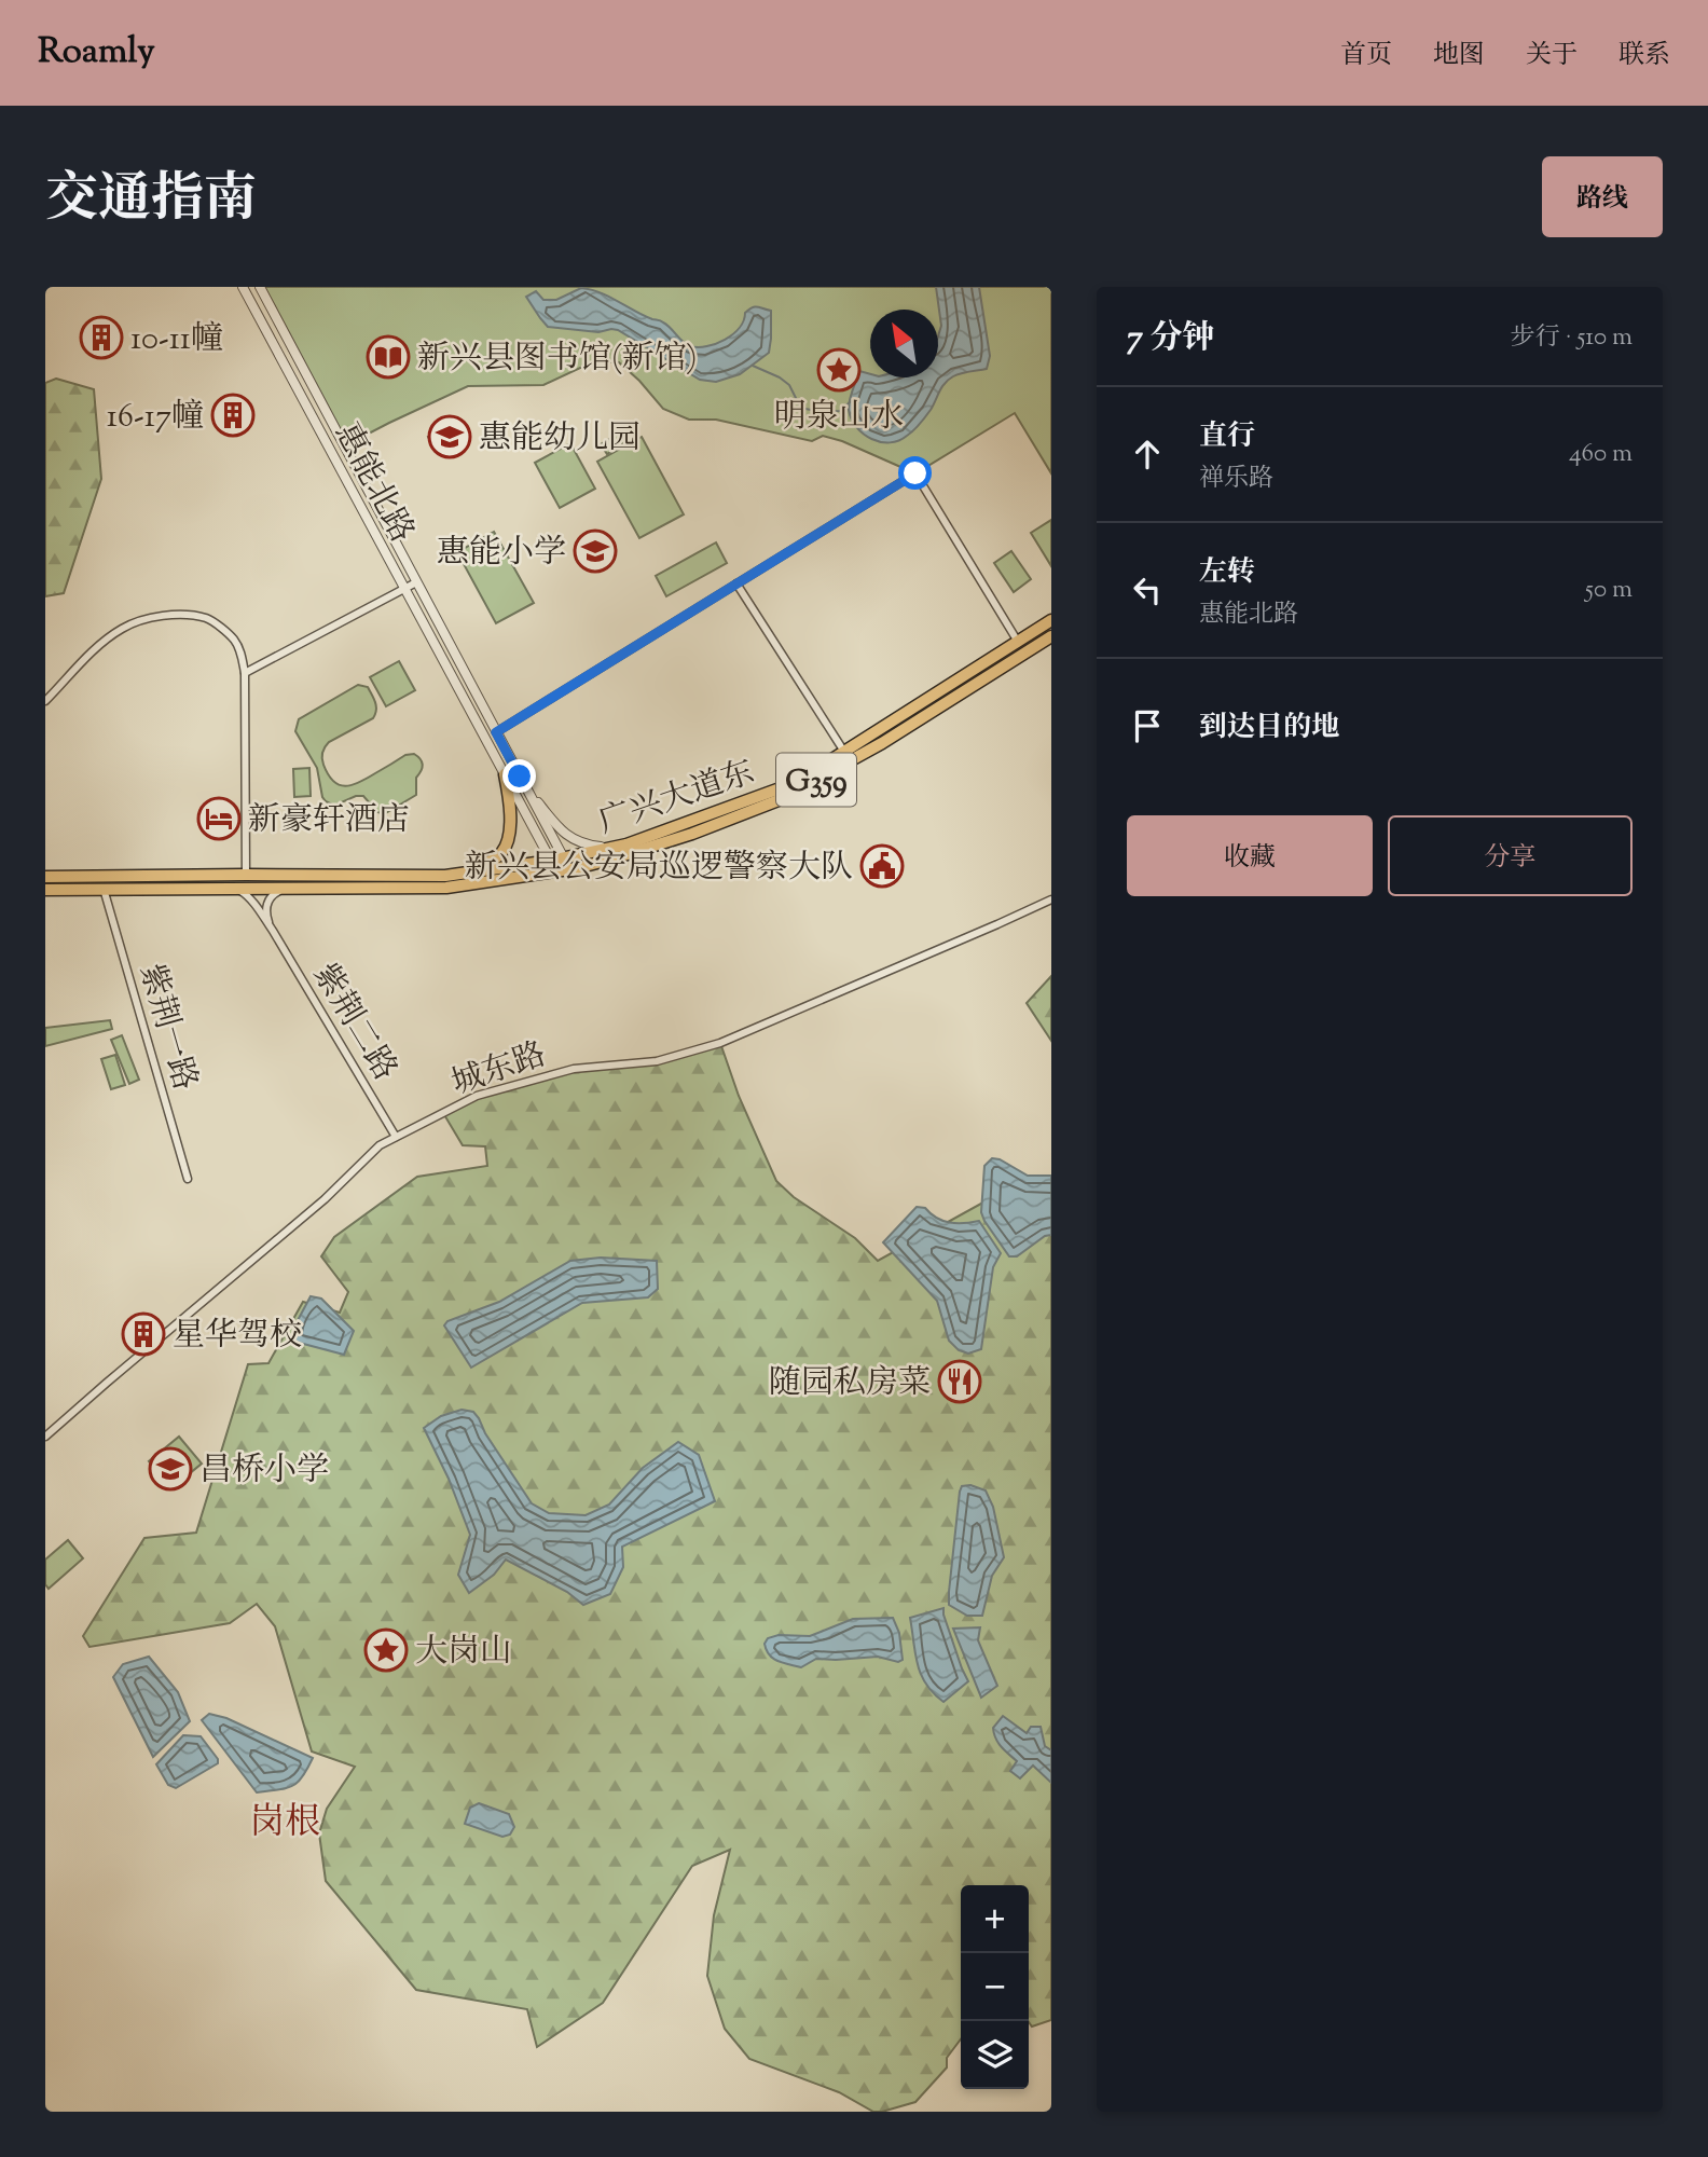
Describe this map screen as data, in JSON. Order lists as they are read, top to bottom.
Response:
{
  "streets": {
    "highway": ["G359", "广兴大道东"],
    "street": [
      "惠能北路",
      "紫荆二路",
      "紫荆一路",
      "城东路"
    ]
  },
  "crossings": [
    ["惠能北路", "广兴大道东"],
    ["广兴大道东", "紫荆二路"],
    ["广兴大道东", "紫荆一路"],
    ["紫荆二路", "城东路"]
  ],
  "districts": ["岗根"],
  "places": {
    "building": ["10-11幢", "16-17幢", "星华驾校"],
    "library": ["新兴县图书馆(新馆)"],
    "place": ["明泉山水", "大岗山"],
    "school or university": ["惠能幼儿园", "惠能小学", "昌桥小学"],
    "hotel": ["新豪轩酒店"],
    "public building": ["新兴县公安局巡逻警察大队"],
    "restaurant": ["随园私房菜"]
  },
  "north": "top left",
  "page": {
    "header": "Roamly",
    "nav": [
      "首页",
      "地图",
      "关于",
      "联系"
    ],
    "title": "交通指南",
    "buttons": [
      "路线",
      ["收藏", "分享"]
    ],
    "heading": ["7 分钟", "步行 · 510 m"],
    "list": [
      ["直行", "禅乐路", "460 m"],
      ["左转", "惠能北路", "50 m"],
      "到达目的地"
    ],
    "map_buttons": ["+", "−"]
  }
}
